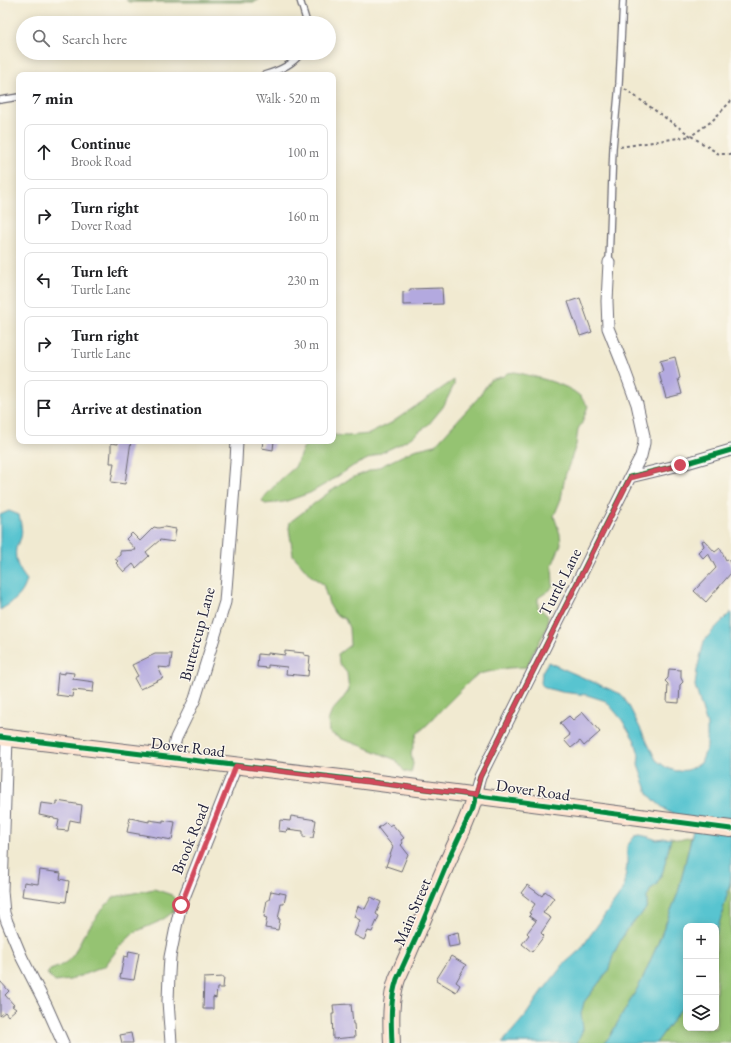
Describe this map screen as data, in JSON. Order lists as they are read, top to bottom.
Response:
{
  "streets": {
    "street": [
      "Turtle Lane",
      "Buttercup Lane",
      "Dover Road",
      "Brook Road",
      "Main Street"
    ]
  },
  "crossings": [
    ["Turtle Lane", "Dover Road"],
    ["Turtle Lane", "Main Street"],
    ["Buttercup Lane", "Dover Road"],
    ["Dover Road", "Brook Road"],
    ["Dover Road", "Main Street"]
  ],
  "page": {
    "search": "Search here",
    "heading": ["7 min", "Walk · 520 m"],
    "list": [
      ["Continue", "Brook Road", "100 m"],
      ["Turn right", "Dover Road", "160 m"],
      ["Turn left", "Turtle Lane", "230 m"],
      ["Turn right", "Turtle Lane", "30 m"],
      "Arrive at destination"
    ],
    "map_buttons": ["+", "−"]
  }
}
